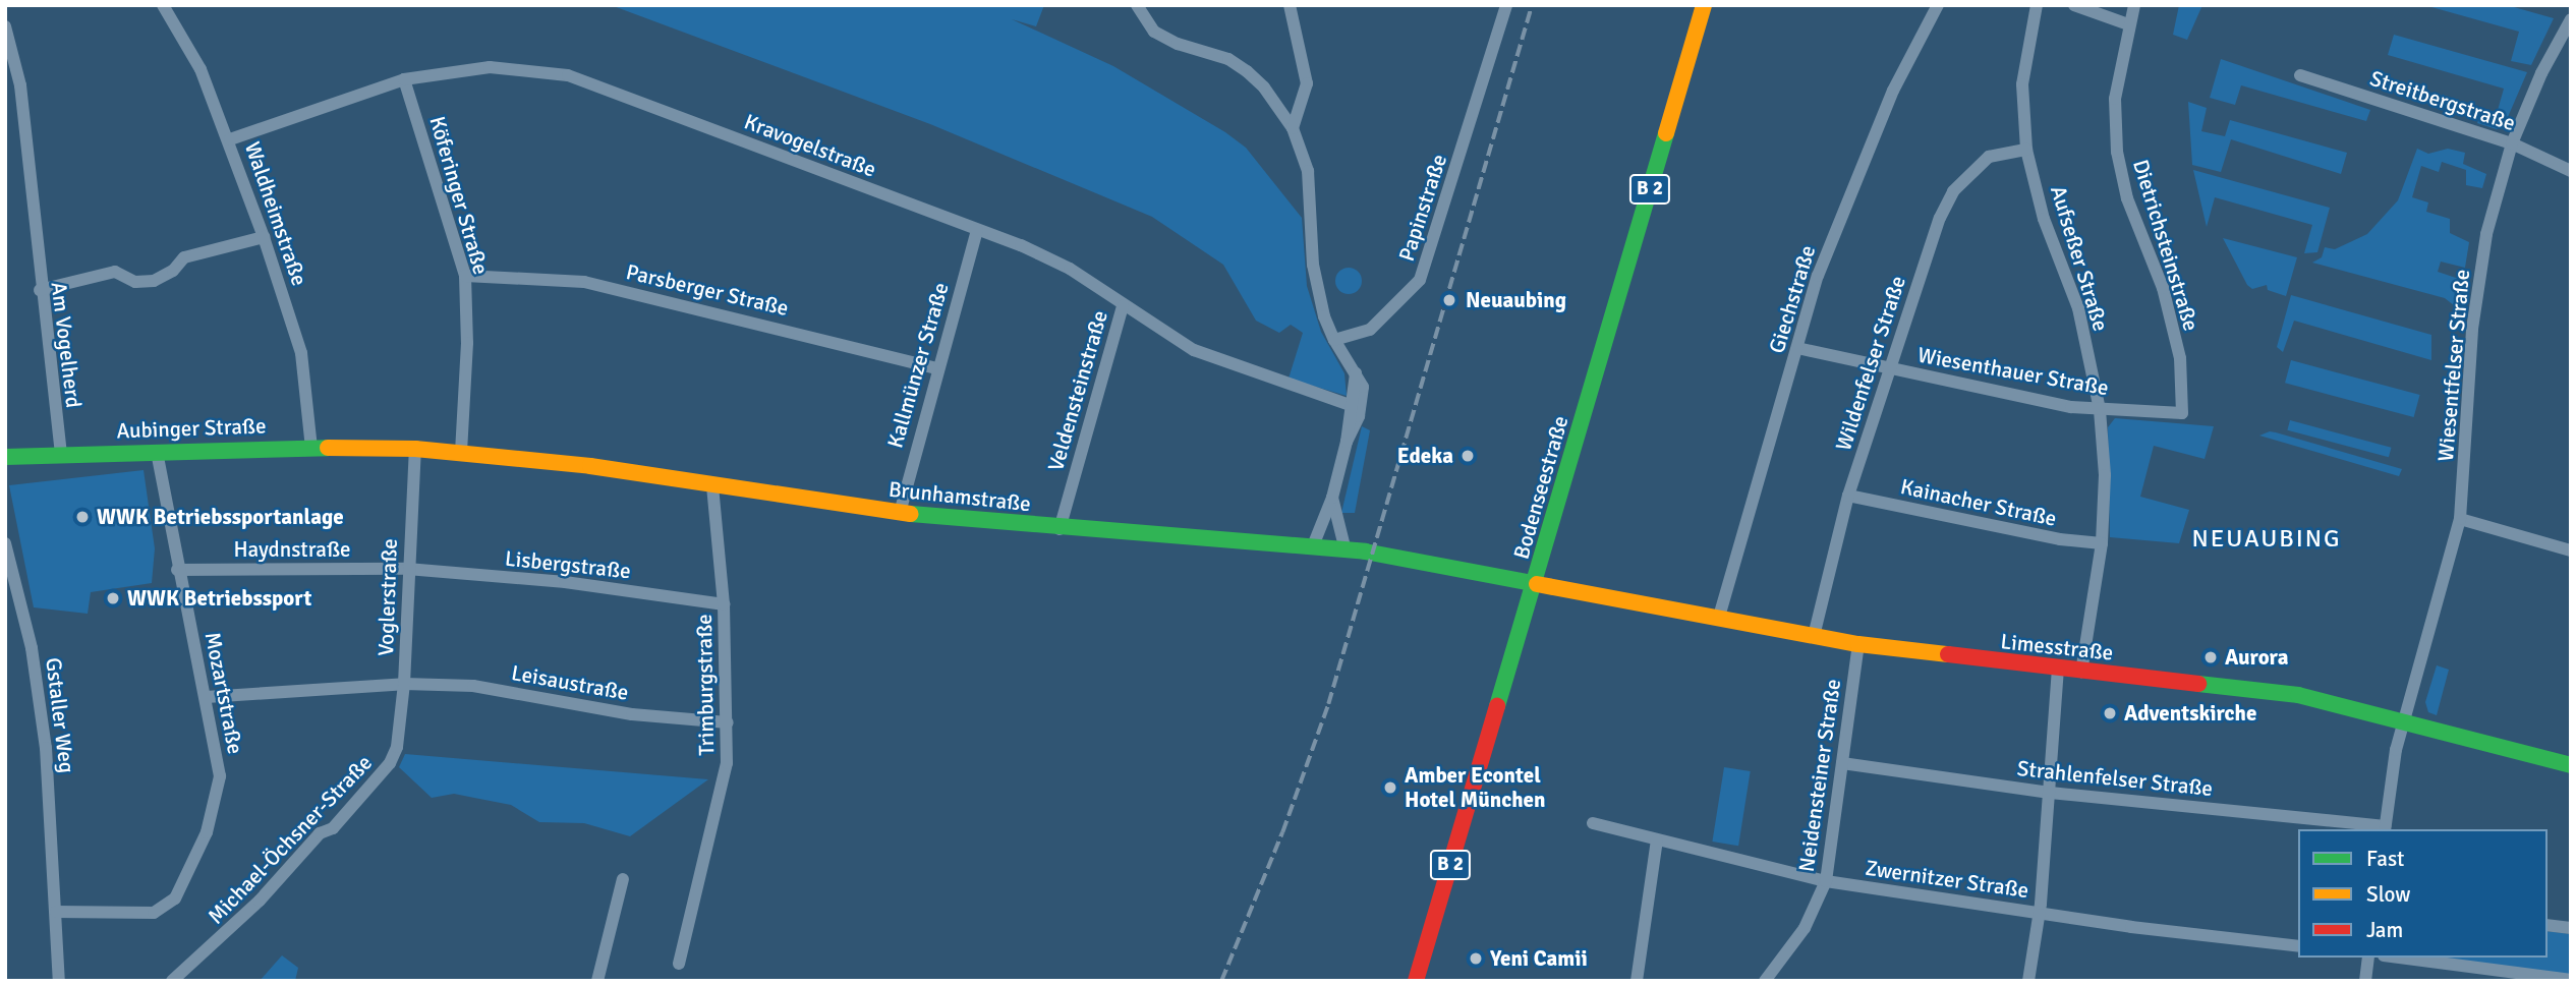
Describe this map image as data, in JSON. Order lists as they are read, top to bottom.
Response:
{
  "streets": {
    "street": [
      "Streitbergstraße",
      "Kravogelstraße",
      "B 2",
      "Köferinger Straße",
      "Papinstraße",
      "Waldheimstraße",
      "Dietrichsteinstraße",
      "Aufseßer Straße",
      "Parsberger Straße",
      "Giechstraße",
      "Am Vogelherd",
      "Wildenfelser Straße",
      "Kallmünzer Straße",
      "Wiesentfelser Straße",
      "Wiesenthauer Straße",
      "Veldensteinstraße",
      "Aubinger Straße",
      "Bodenseestraße",
      "Brunhamstraße",
      "Kainacher Straße",
      "Haydnstraße",
      "Lisbergstraße",
      "Voglerstraße",
      "Limesstraße",
      "Leisaustraße",
      "Trimburgstraße",
      "Mozartstraße",
      "Gstaller Weg",
      "Neidensteiner Straße",
      "Strahlenfelser Straße",
      "Michael-Öchsner-Straße",
      "Zwernitzer Straße"
    ]
  },
  "crossings": [
    ["Streitbergstraße", "Wiesentfelser Straße"],
    ["Kravogelstraße", "Köferinger Straße"],
    ["Kravogelstraße", "Waldheimstraße"],
    ["Kravogelstraße", "Kallmünzer Straße"],
    ["Kravogelstraße", "Veldensteinstraße"],
    ["Köferinger Straße", "Parsberger Straße"],
    ["Köferinger Straße", "Brunhamstraße"],
    ["Waldheimstraße", "Aubinger Straße"],
    ["Dietrichsteinstraße", "Wiesenthauer Straße"],
    ["Aufseßer Straße", "Wildenfelser Straße"],
    ["Aufseßer Straße", "Wiesenthauer Straße"],
    ["Aufseßer Straße", "Kainacher Straße"],
    ["Aufseßer Straße", "Limesstraße"],
    ["Parsberger Straße", "Kallmünzer Straße"],
    ["Giechstraße", "Wiesenthauer Straße"],
    ["Giechstraße", "Limesstraße"],
    ["Am Vogelherd", "Aubinger Straße"],
    ["Wildenfelser Straße", "Wiesenthauer Straße"],
    ["Wildenfelser Straße", "Kainacher Straße"],
    ["Wildenfelser Straße", "Limesstraße"],
    ["Kallmünzer Straße", "Brunhamstraße"],
    ["Wiesentfelser Straße", "Limesstraße"],
    ["Wiesentfelser Straße", "Strahlenfelser Straße"],
    ["Veldensteinstraße", "Brunhamstraße"],
    ["Aubinger Straße", "Brunhamstraße"],
    ["Aubinger Straße", "Mozartstraße"],
    ["Bodenseestraße", "Brunhamstraße"],
    ["Bodenseestraße", "Limesstraße"],
    ["Brunhamstraße", "Voglerstraße"],
    ["Brunhamstraße", "Limesstraße"],
    ["Brunhamstraße", "Trimburgstraße"],
    ["Haydnstraße", "Lisbergstraße"],
    ["Haydnstraße", "Voglerstraße"],
    ["Haydnstraße", "Mozartstraße"],
    ["Lisbergstraße", "Voglerstraße"],
    ["Lisbergstraße", "Trimburgstraße"],
    ["Voglerstraße", "Leisaustraße"],
    ["Voglerstraße", "Michael-Öchsner-Straße"],
    ["Limesstraße", "Neidensteiner Straße"],
    ["Leisaustraße", "Trimburgstraße"],
    ["Leisaustraße", "Mozartstraße"],
    ["Mozartstraße", "Gstaller Weg"],
    ["Neidensteiner Straße", "Strahlenfelser Straße"],
    ["Neidensteiner Straße", "Zwernitzer Straße"]
  ],
  "districts": ["NEUAUBING"],
  "places": [
    "Neuaubing",
    "Edeka",
    "WWK Betriebssportanlage",
    "WWK Betriebssport",
    "Aurora",
    "Adventskirche",
    "Amber Econtel Hotel München",
    "Yeni Camii"
  ],
  "legend": ["Fast", "Slow", "Jam"]
}
